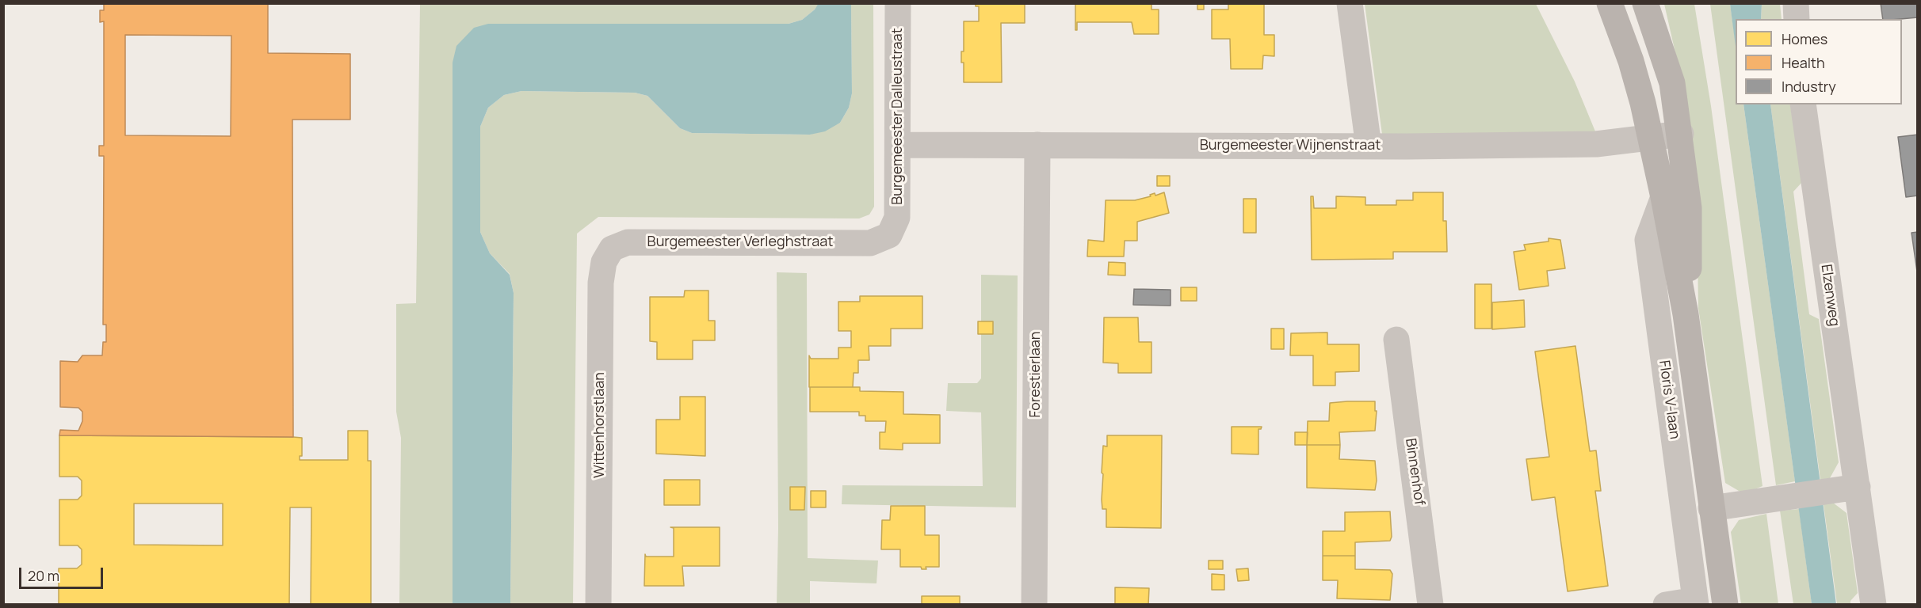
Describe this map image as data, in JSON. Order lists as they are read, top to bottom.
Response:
{
  "streets": {
    "street": [
      "Burgemeester Dalleustraat",
      "Burgemeester Wijnenstraat",
      "Burgemeester Verleghstraat",
      "Elzenweg",
      "Forestierlaan",
      "Floris V-laan",
      "Wittenhorstlaan",
      "Binnenhof"
    ]
  },
  "crossings": [
    ["Burgemeester Dalleustraat", "Burgemeester Wijnenstraat"],
    ["Burgemeester Dalleustraat", "Burgemeester Verleghstraat"],
    ["Burgemeester Wijnenstraat", "Forestierlaan"],
    ["Burgemeester Wijnenstraat", "Floris V-laan"],
    ["Burgemeester Verleghstraat", "Wittenhorstlaan"]
  ],
  "legend": ["Homes", "Health", "Industry"],
  "scale_bar": "20 m"
}
